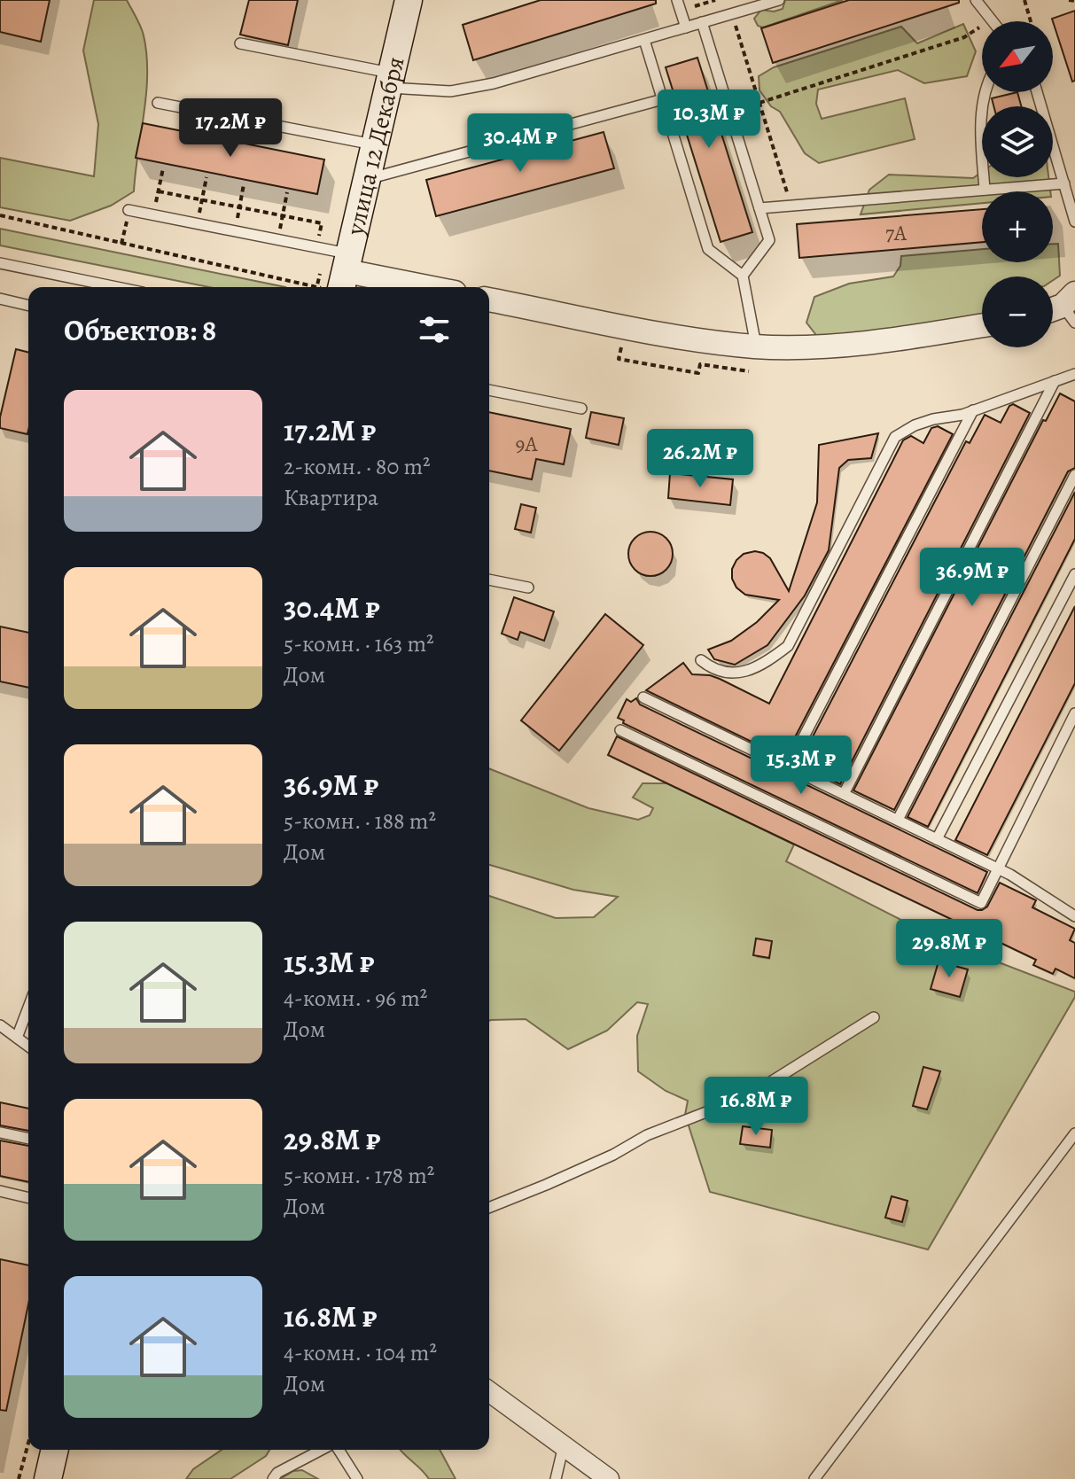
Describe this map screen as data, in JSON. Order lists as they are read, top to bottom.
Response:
{
  "streets": {
    "main road": ["улица 12 Декабря"]
  },
  "house_numbers": ["7А", "9А"],
  "north": "bottom left",
  "page": {
    "map_buttons": ["+", "−"],
    "price": [
      "10.3M ₽",
      "17.2M ₽",
      "30.4M ₽",
      "26.2M ₽",
      "36.9M ₽",
      "15.3M ₽",
      "29.8M ₽",
      "16.8M ₽"
    ],
    "heading": "Объектов: 8",
    "list": [
      {
        "name": "17.2M ₽",
        "note": "2-комн. · 80 m² · Квартира"
      },
      {
        "name": "30.4M ₽",
        "note": "5-комн. · 163 m² · Дом"
      },
      {
        "name": "36.9M ₽",
        "note": "5-комн. · 188 m² · Дом"
      },
      {
        "name": "15.3M ₽",
        "note": "4-комн. · 96 m² · Дом"
      },
      {
        "name": "29.8M ₽",
        "note": "5-комн. · 178 m² · Дом"
      },
      {
        "name": "16.8M ₽",
        "note": "4-комн. · 104 m² · Дом"
      }
    ]
  }
}
